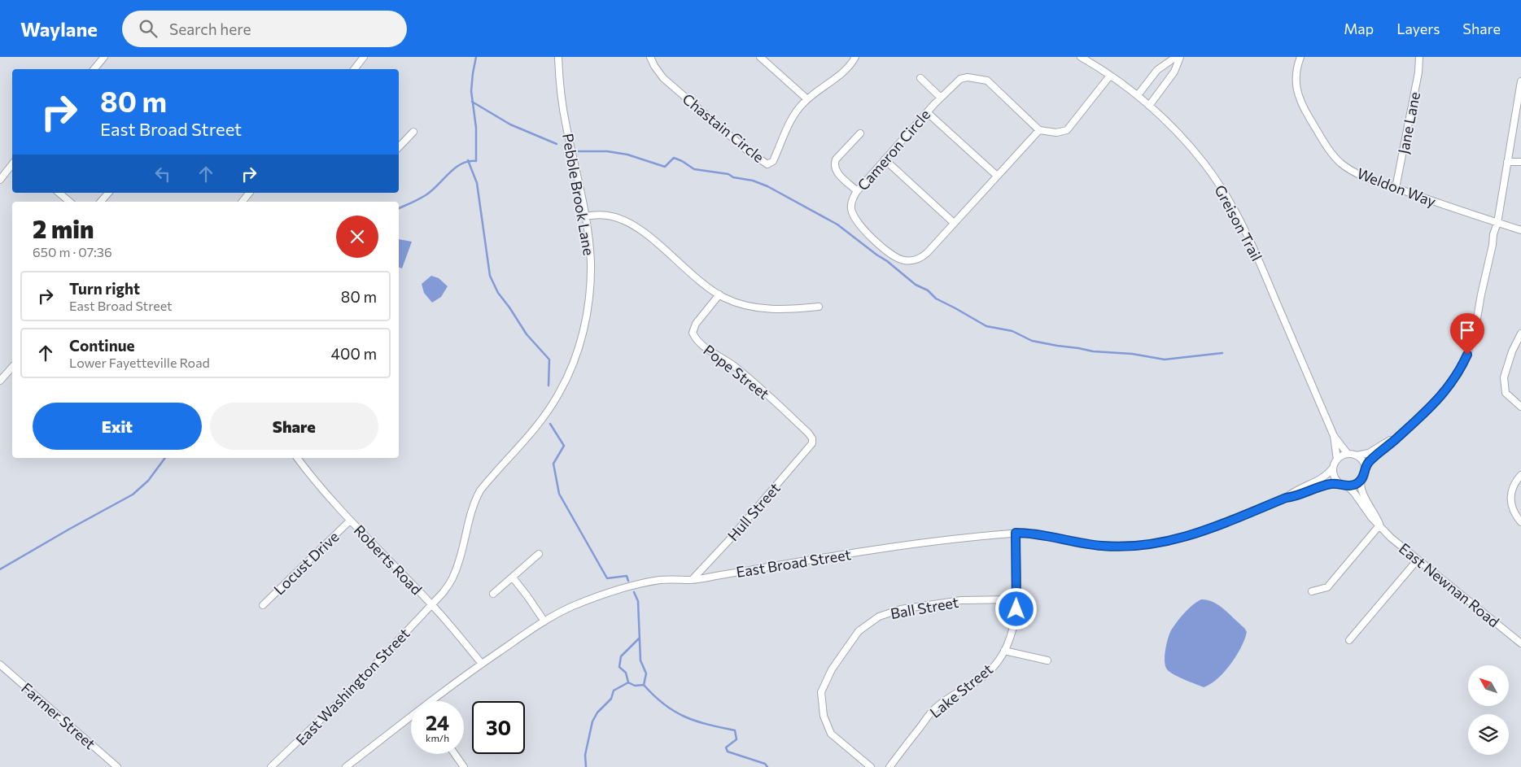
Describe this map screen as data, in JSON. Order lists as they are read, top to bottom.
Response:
{
  "streets": {
    "street": [
      "Jane Lane",
      "Chastain Circle",
      "Cameron Circle",
      "Weldon Way",
      "Pebble Brook Lane",
      "Greison Trail",
      "Pope Street",
      "Hull Street",
      "Roberts Road",
      "Locust Drive",
      "East Broad Street",
      "East Newnan Road",
      "Ball Street",
      "East Washington Street",
      "Lake Street",
      "Farmer Street"
    ]
  },
  "crossings": [
    ["Jane Lane", "Weldon Way"],
    ["Pebble Brook Lane", "Roberts Road"],
    ["Pebble Brook Lane", "East Washington Street"],
    ["Greison Trail", "East Broad Street"],
    ["Greison Trail", "East Newnan Road"],
    ["Pope Street", "Hull Street"],
    ["Hull Street", "East Broad Street"],
    ["Roberts Road", "Locust Drive"],
    ["Roberts Road", "East Broad Street"],
    ["Roberts Road", "East Washington Street"],
    ["East Broad Street", "East Newnan Road"],
    ["East Broad Street", "Lake Street"],
    ["Ball Street", "Lake Street"]
  ],
  "north": "top left",
  "page": {
    "header": "Waylane",
    "search": "Search here",
    "nav": ["Map", "Layers", "Share"],
    "turn": ["80 m", "East Broad Street"],
    "heading": ["2 min", "650 m · 07:36"],
    "list": [
      {
        "name": "Turn right",
        "note": "East Broad Street",
        "value": "80 m"
      },
      {
        "name": "Continue",
        "note": "Lower Fayetteville Road",
        "value": "400 m"
      }
    ],
    "buttons": ["Exit", "Share"],
    "speed": "24 km/h",
    "limit": "30"
  }
}
